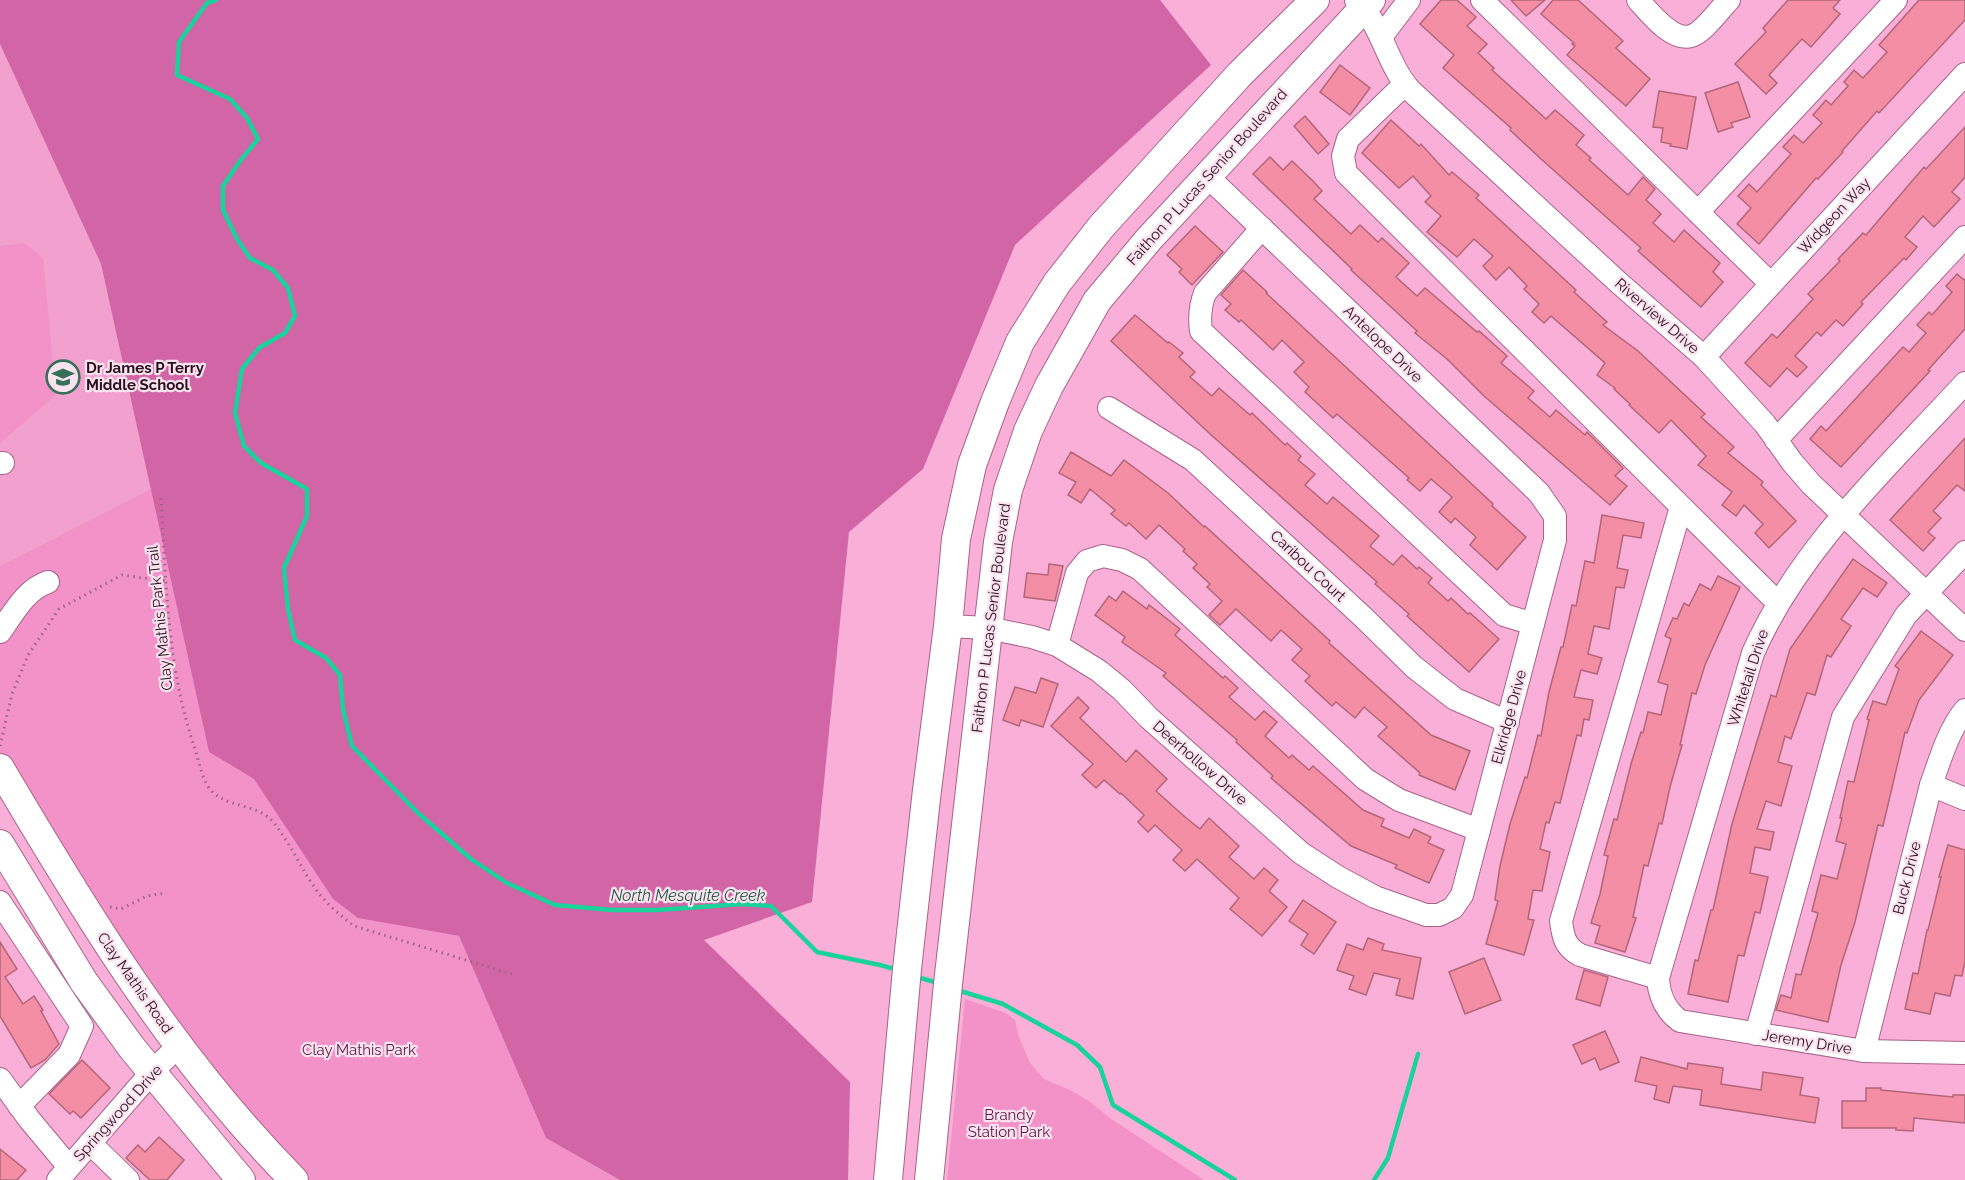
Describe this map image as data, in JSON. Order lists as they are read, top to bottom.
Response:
{
  "streets": {
    "main road": ["Faithon P Lucas Senior Boulevard", "Clay Mathis Road"],
    "street": [
      "Widgeon Way",
      "Riverview Drive",
      "Antelope Drive",
      "Caribou Court",
      "Whitetail Drive",
      "Elkridge Drive",
      "Deerhollow Drive",
      "Buck Drive",
      "Jeremy Drive",
      "Springwood Drive"
    ],
    "path": ["Clay Mathis Park Trail"]
  },
  "crossings": [
    ["Faithon P Lucas Senior Boulevard", "Riverview Drive"],
    ["Faithon P Lucas Senior Boulevard", "Antelope Drive"],
    ["Faithon P Lucas Senior Boulevard", "Deerhollow Drive"],
    ["Widgeon Way", "Riverview Drive"],
    ["Riverview Drive", "Whitetail Drive"],
    ["Antelope Drive", "Elkridge Drive"],
    ["Caribou Court", "Elkridge Drive"],
    ["Whitetail Drive", "Jeremy Drive"],
    ["Elkridge Drive", "Deerhollow Drive"],
    ["Buck Drive", "Jeremy Drive"],
    ["Clay Mathis Road", "Springwood Drive"]
  ],
  "water": ["North Mesquite Creek"],
  "parks": ["Clay Mathis Park", "Brandy Station Park"],
  "places": {
    "school or university": ["Dr James P Terry Middle School"]
  }
}
